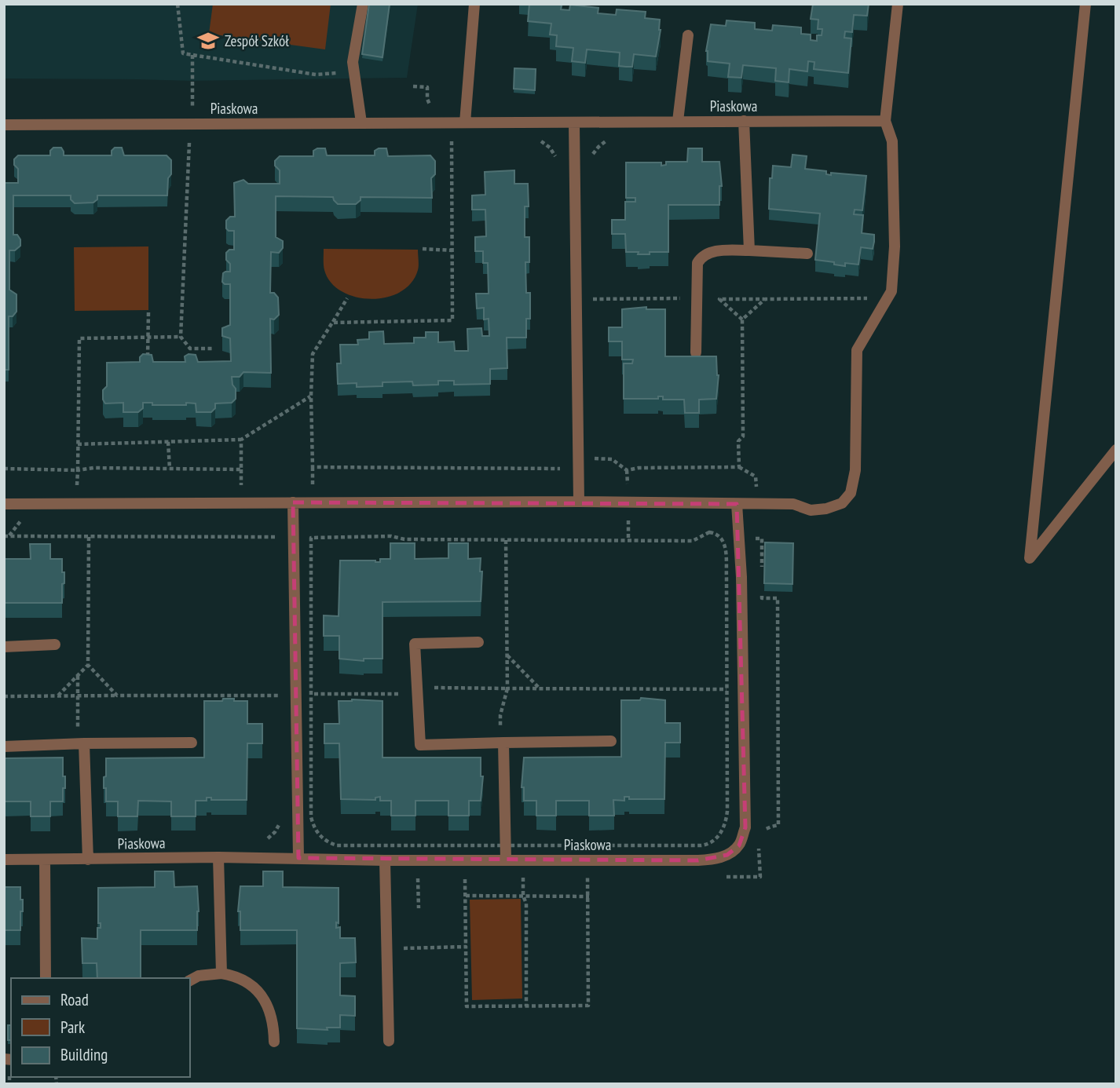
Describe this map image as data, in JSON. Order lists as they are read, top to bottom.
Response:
{
  "streets": {
    "street": ["Piaskowa"]
  },
  "places": {
    "school or university": ["Zespół Szkół"]
  },
  "legend": ["Road", "Park", "Building"]
}
